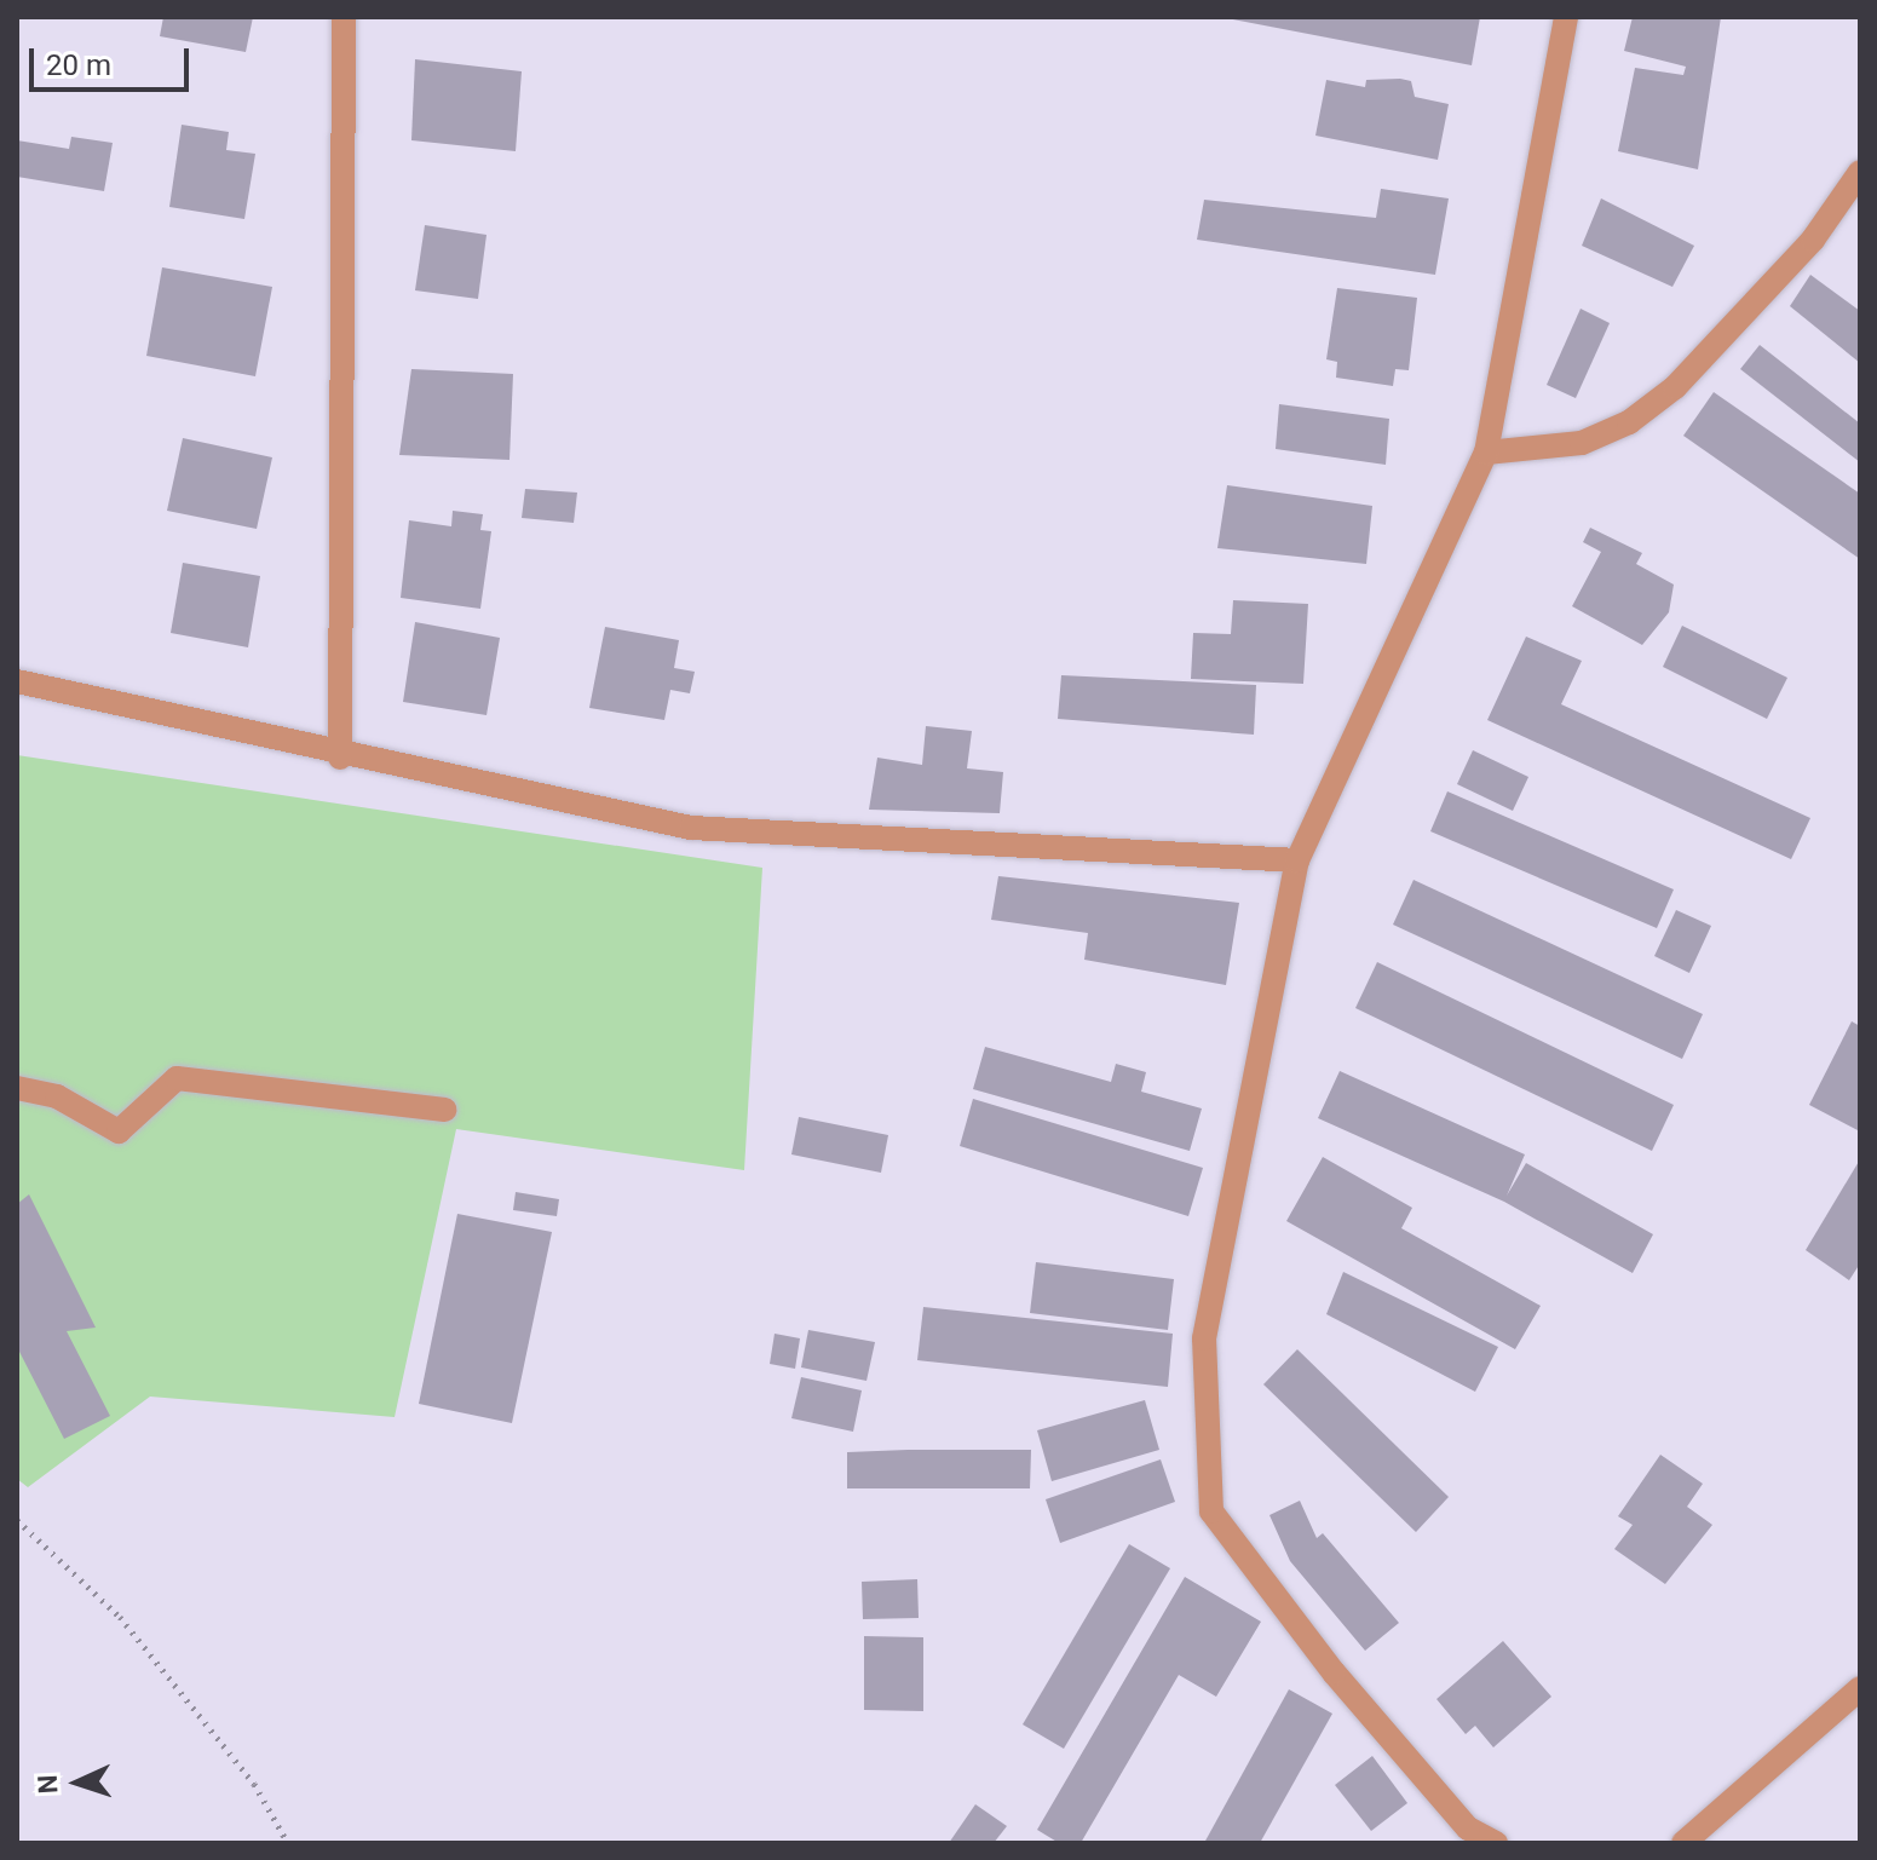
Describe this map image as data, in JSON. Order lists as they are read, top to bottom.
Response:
{
  "scale_bar": "20 m",
  "north": "left"
}
